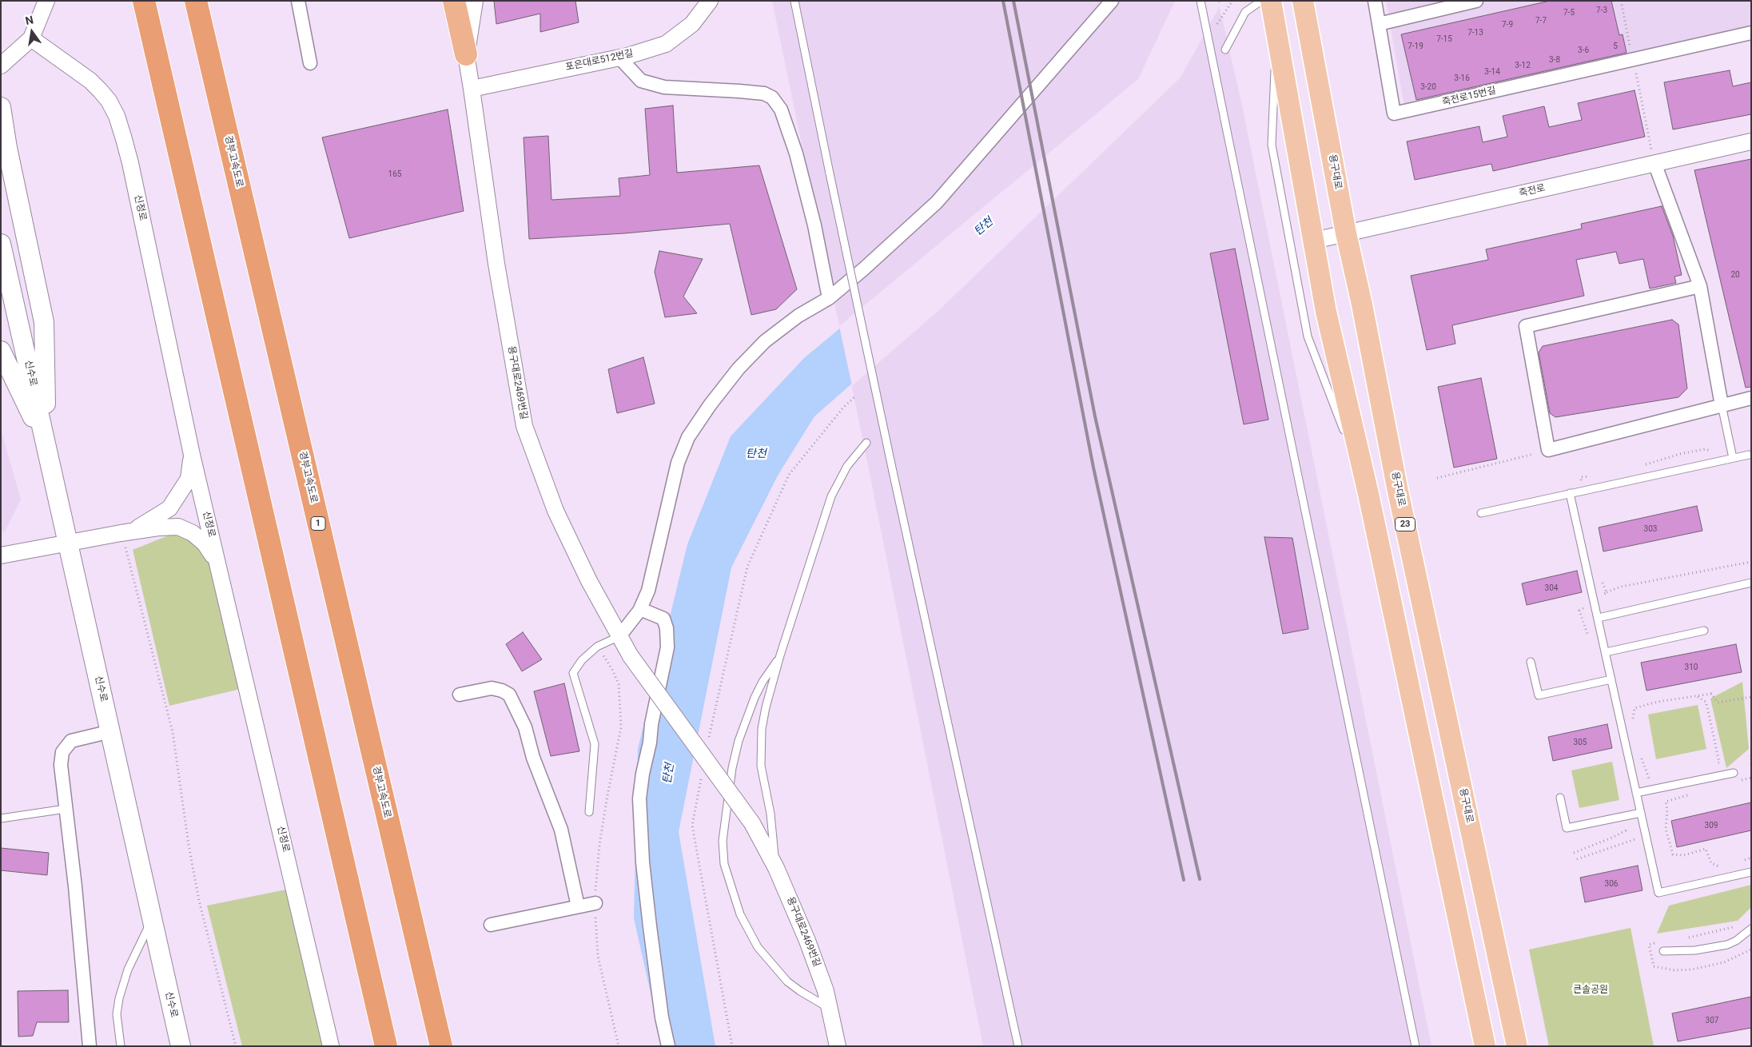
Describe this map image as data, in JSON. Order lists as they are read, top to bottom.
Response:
{
  "streets": {
    "highway": ["경부고속도로", "1"],
    "main road": ["용구대로", "신수로", "23"],
    "street": [
      "포은대로512번길",
      "죽전로15번길",
      "죽전로",
      "신정로",
      "용구대로2469번길"
    ]
  },
  "crossings": [
    ["포은대로512번길", "용구대로2469번길"],
    ["용구대로", "죽전로"]
  ],
  "water": ["탄천"],
  "parks": ["큰솔공원"],
  "house_numbers": [
    "7-3",
    "7-5",
    "7-7",
    "7-9",
    "7-13",
    "7-15",
    "7-19",
    "5",
    "3-6",
    "3-8",
    "3-12",
    "3-14",
    "3-16",
    "3-20",
    "165",
    "20",
    "303",
    "304",
    "310",
    "305",
    "309",
    "306",
    "307"
  ],
  "north": "top"
}
